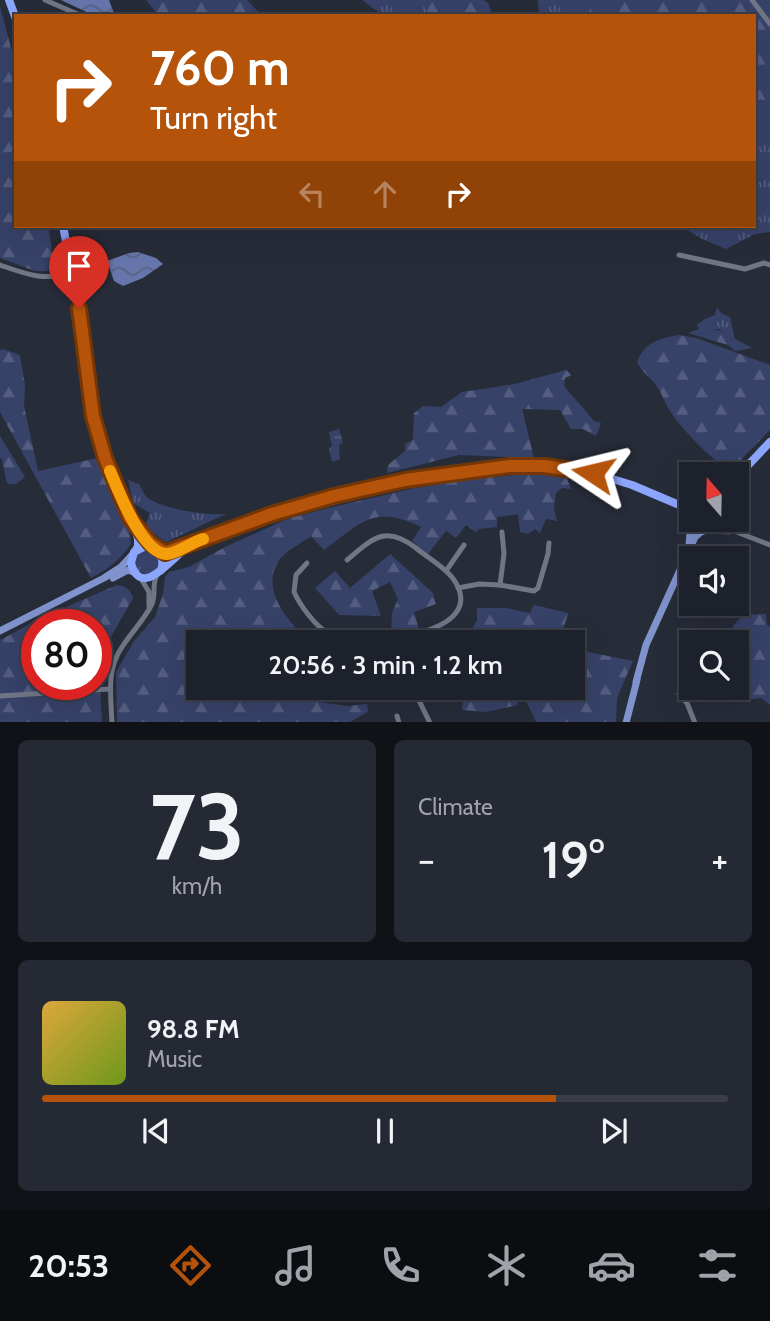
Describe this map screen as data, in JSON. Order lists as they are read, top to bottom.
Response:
{
  "north": "top",
  "page": {
    "turn": ["760 m", "Turn right"],
    "limit": "80",
    "trip": "20:56 · 3 min · 1.2 km",
    "tile": [
      ["73", "km/h"],
      "Climate"
    ],
    "heat": ["−", "19°", "+"],
    "song": ["98.8 FM", "Music"],
    "tabs": "20:53"
  }
}
